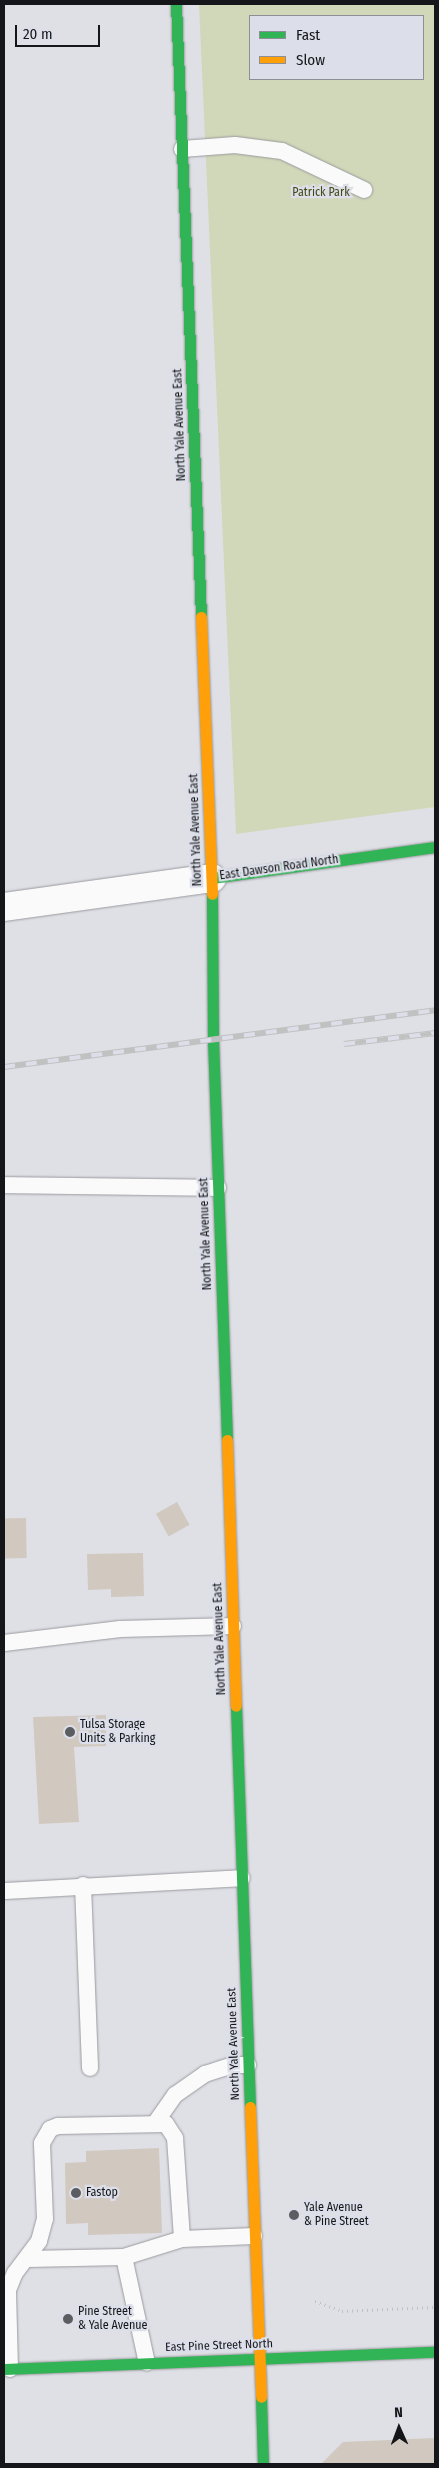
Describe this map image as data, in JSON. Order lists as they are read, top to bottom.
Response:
{
  "streets": {
    "main road": ["North Yale Avenue East", "East Dawson Road North", "East Pine Street North"]
  },
  "crossings": [
    ["North Yale Avenue East", "East Dawson Road North"],
    ["North Yale Avenue East", "East Pine Street North"]
  ],
  "parks": ["Patrick Park"],
  "places": [
    "Tulsa Storage Units & Parking",
    "Fastop",
    "Yale Avenue & Pine Street",
    "Pine Street & Yale Avenue"
  ],
  "legend": ["Fast", "Slow"],
  "scale_bar": "20 m",
  "north": "top"
}
